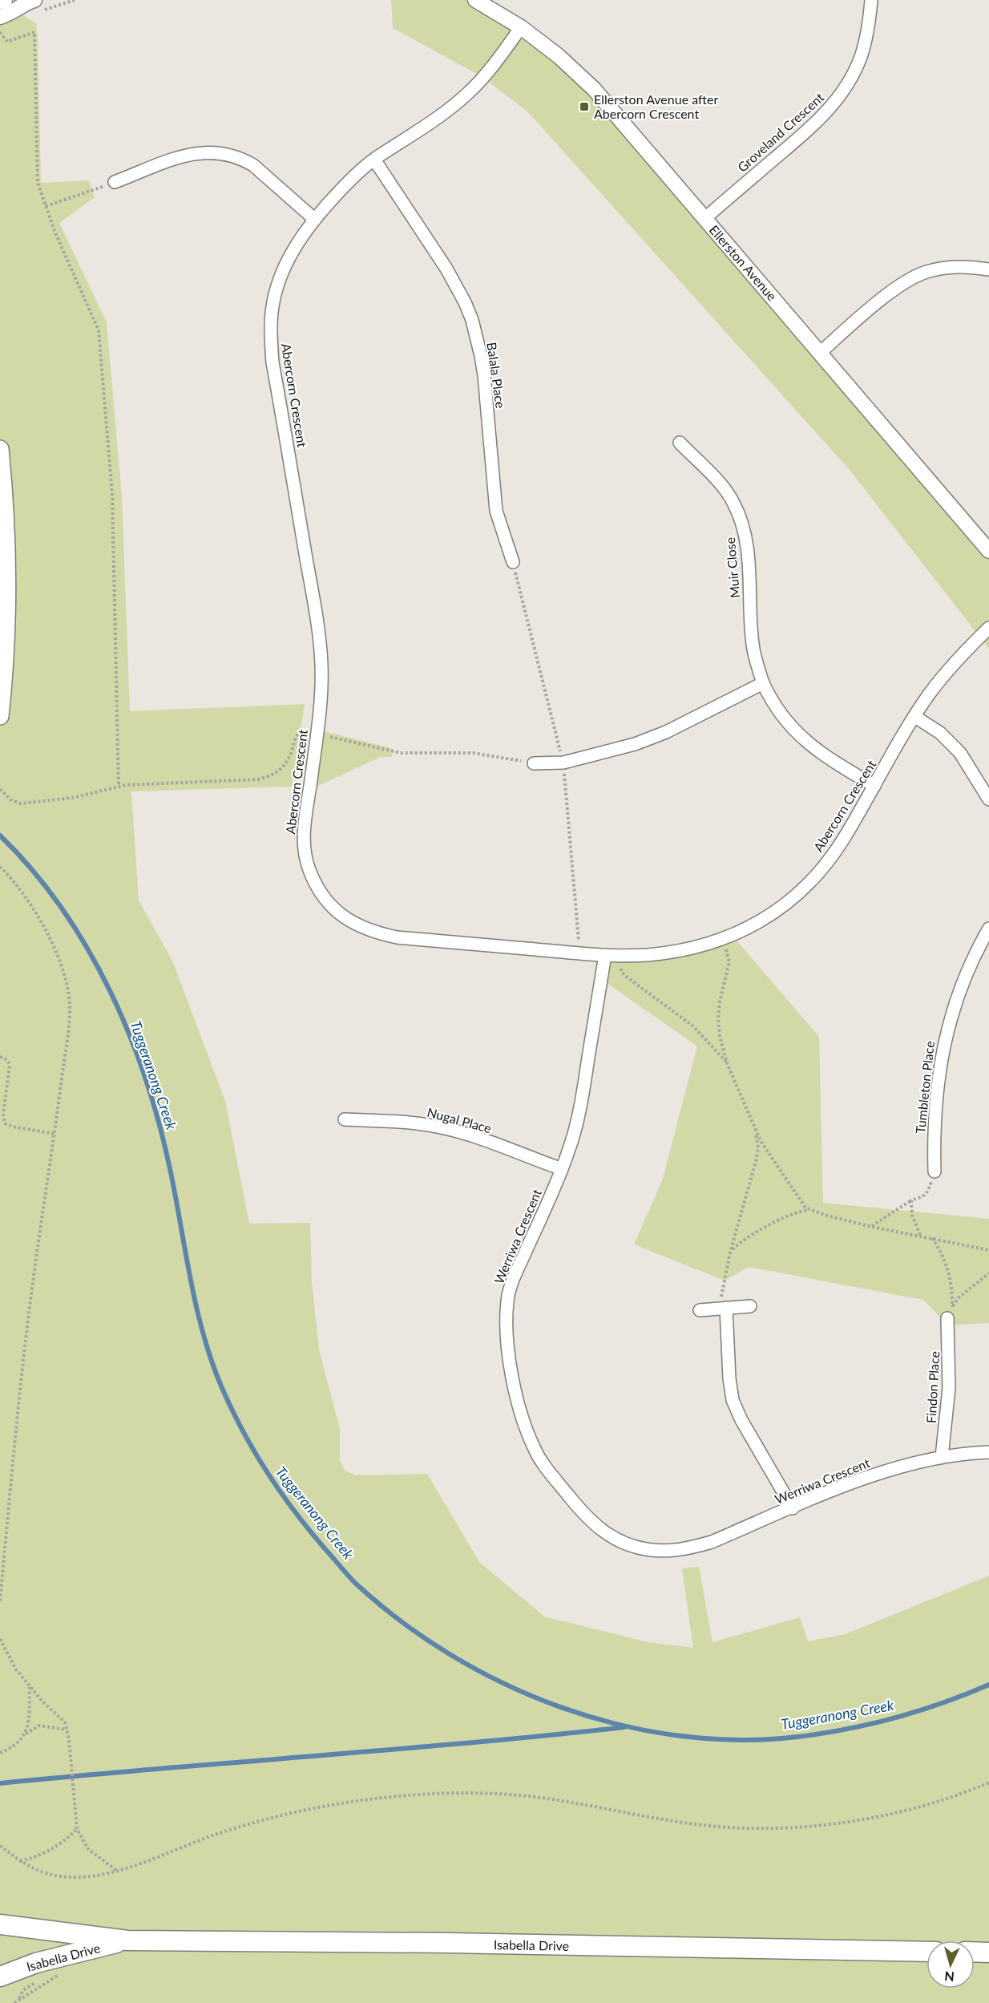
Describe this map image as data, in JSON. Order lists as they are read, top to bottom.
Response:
{
  "streets": {
    "main road": ["Isabella Drive"],
    "street": [
      "Groveland Crescent",
      "Ellerston Avenue",
      "Balala Place",
      "Abercorn Crescent",
      "Muir Close",
      "Tumbleton Place",
      "Nugal Place",
      "Werriwa Crescent",
      "Findon Place"
    ]
  },
  "crossings": [
    ["Groveland Crescent", "Ellerston Avenue"],
    ["Ellerston Avenue", "Abercorn Crescent"],
    ["Balala Place", "Abercorn Crescent"],
    ["Abercorn Crescent", "Muir Close"],
    ["Abercorn Crescent", "Werriwa Crescent"],
    ["Nugal Place", "Werriwa Crescent"],
    ["Werriwa Crescent", "Findon Place"]
  ],
  "water": ["Tuggeranong Creek"],
  "places": {
    "transit": ["Ellerston Avenue after Abercorn Crescent"]
  },
  "north": "bottom"
}
